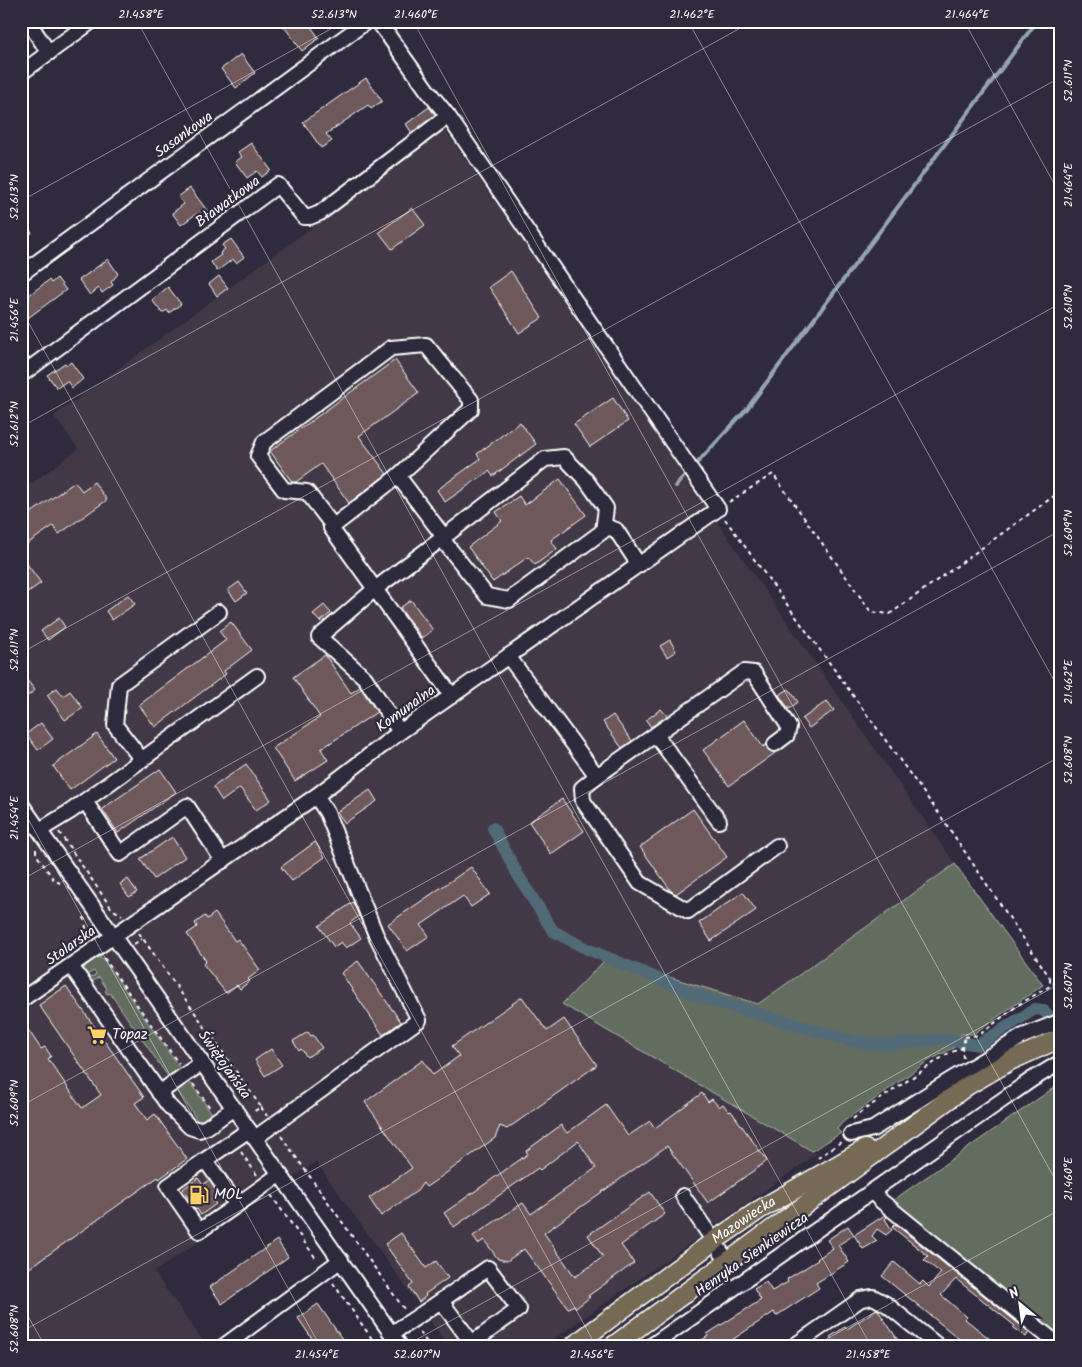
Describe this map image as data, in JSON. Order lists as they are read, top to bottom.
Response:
{
  "streets": {
    "main road": ["Mazowiecka"],
    "street": [
      "Sasankowa",
      "Bławatkowa",
      "Komunalna",
      "Stolarska",
      "Świętojańska",
      "Henryka Sienkiewicza"
    ]
  },
  "crossings": [
    ["Komunalna", "Stolarska"],
    ["Komunalna", "Świętojańska"],
    ["Stolarska", "Świętojańska"]
  ],
  "places": {
    "supermarket": ["Topaz"],
    "fuel station": ["MOL"]
  },
  "north": "top left",
  "coordinates": [
    "21.458°E",
    "52.613°N",
    "21.460°E",
    "21.462°E",
    "21.464°E",
    "52.611°N",
    "52.610°N",
    "21.456°E",
    "52.612°N",
    "52.609°N",
    "52.608°N",
    "21.454°E",
    "52.607°N"
  ]
}
